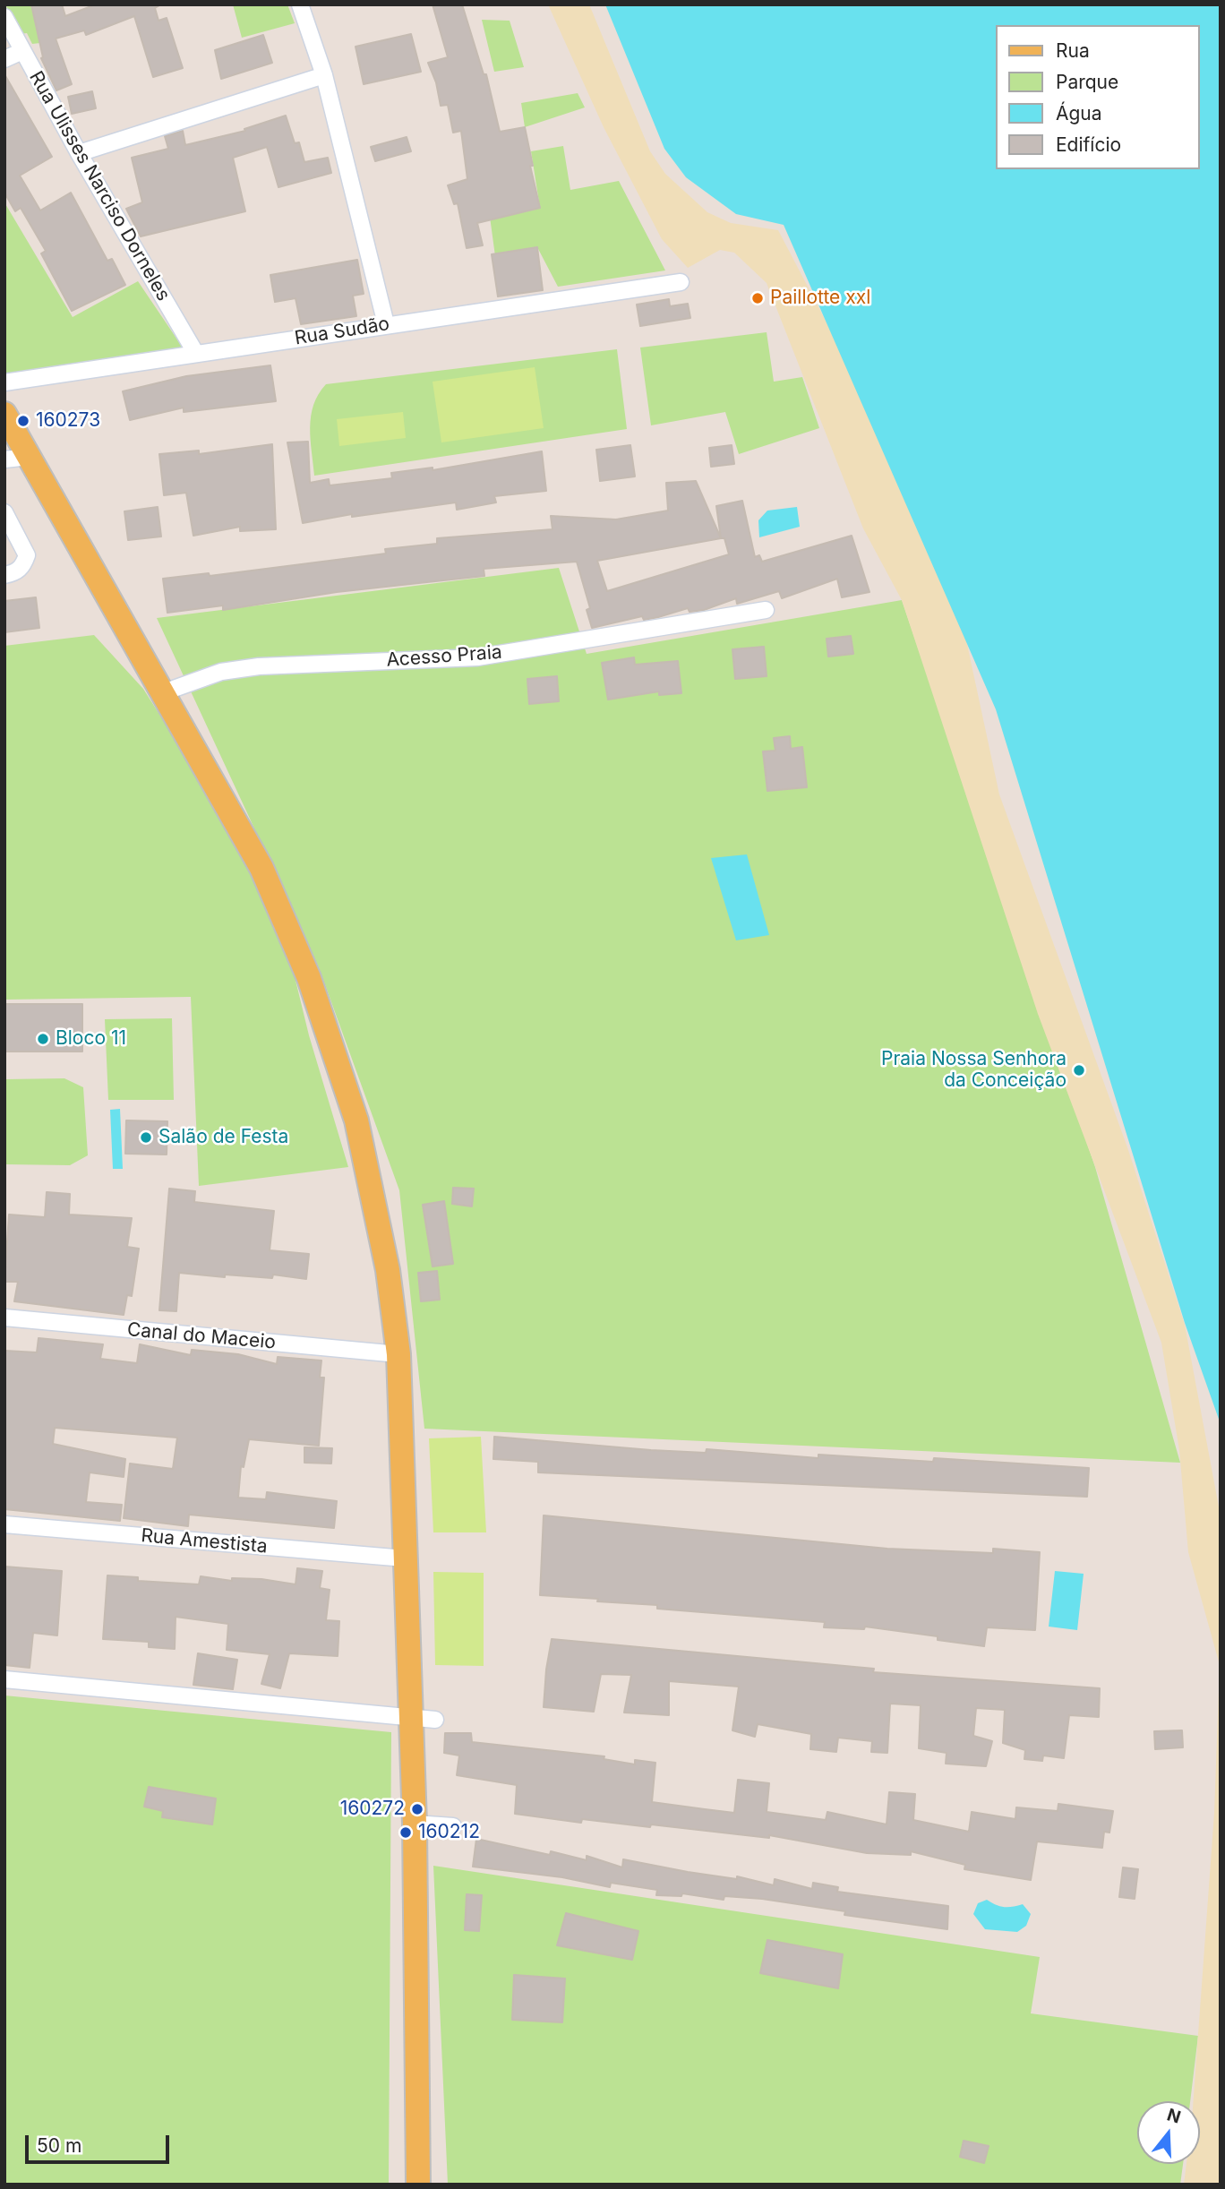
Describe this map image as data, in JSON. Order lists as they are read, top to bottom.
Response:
{
  "streets": {
    "street": [
      "Rua Ulisses Narciso Dorneles",
      "Rua Sudão",
      "Acesso Praia",
      "Canal do Maceio",
      "Rua Amestista"
    ]
  },
  "crossings": [
    ["Rua Ulisses Narciso Dorneles", "Rua Sudão"]
  ],
  "places": [
    "Paillotte xxl",
    "160273",
    "Bloco 11",
    "Praia Nossa Senhora da Conceição",
    "Salão de Festa",
    "160272",
    "160212"
  ],
  "legend": [
    "Rua",
    "Parque",
    "Água",
    "Edifício"
  ],
  "scale_bar": "50 m",
  "north": "top"
}
